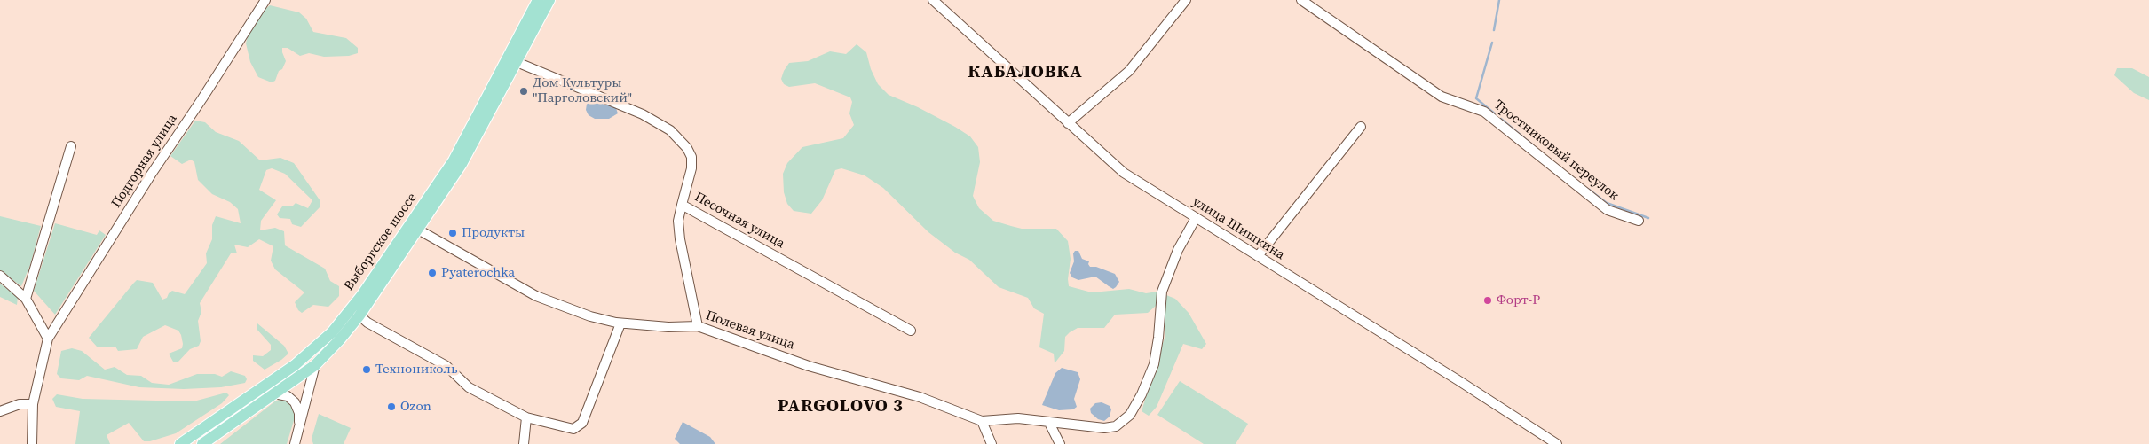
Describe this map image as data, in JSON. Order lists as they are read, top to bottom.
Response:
{
  "streets": {
    "main road": ["Выборгское шоссе"],
    "street": [
      "Тростниковый переулок",
      "Подгорная улица",
      "Песочная улица",
      "улица Шишкина",
      "Полевая улица"
    ]
  },
  "crossings": [
    ["Песочная улица", "Выборгское шоссе"],
    ["Выборгское шоссе", "Полевая улица"]
  ],
  "districts": ["КАБАЛОВКА", "PARGOLOVO 3"],
  "places": [
    "Дом Культуры \"Парголовский\"",
    "Продукты",
    "Pyaterochka",
    "Форт-Р",
    "Технониколь",
    "Ozon"
  ]
}
